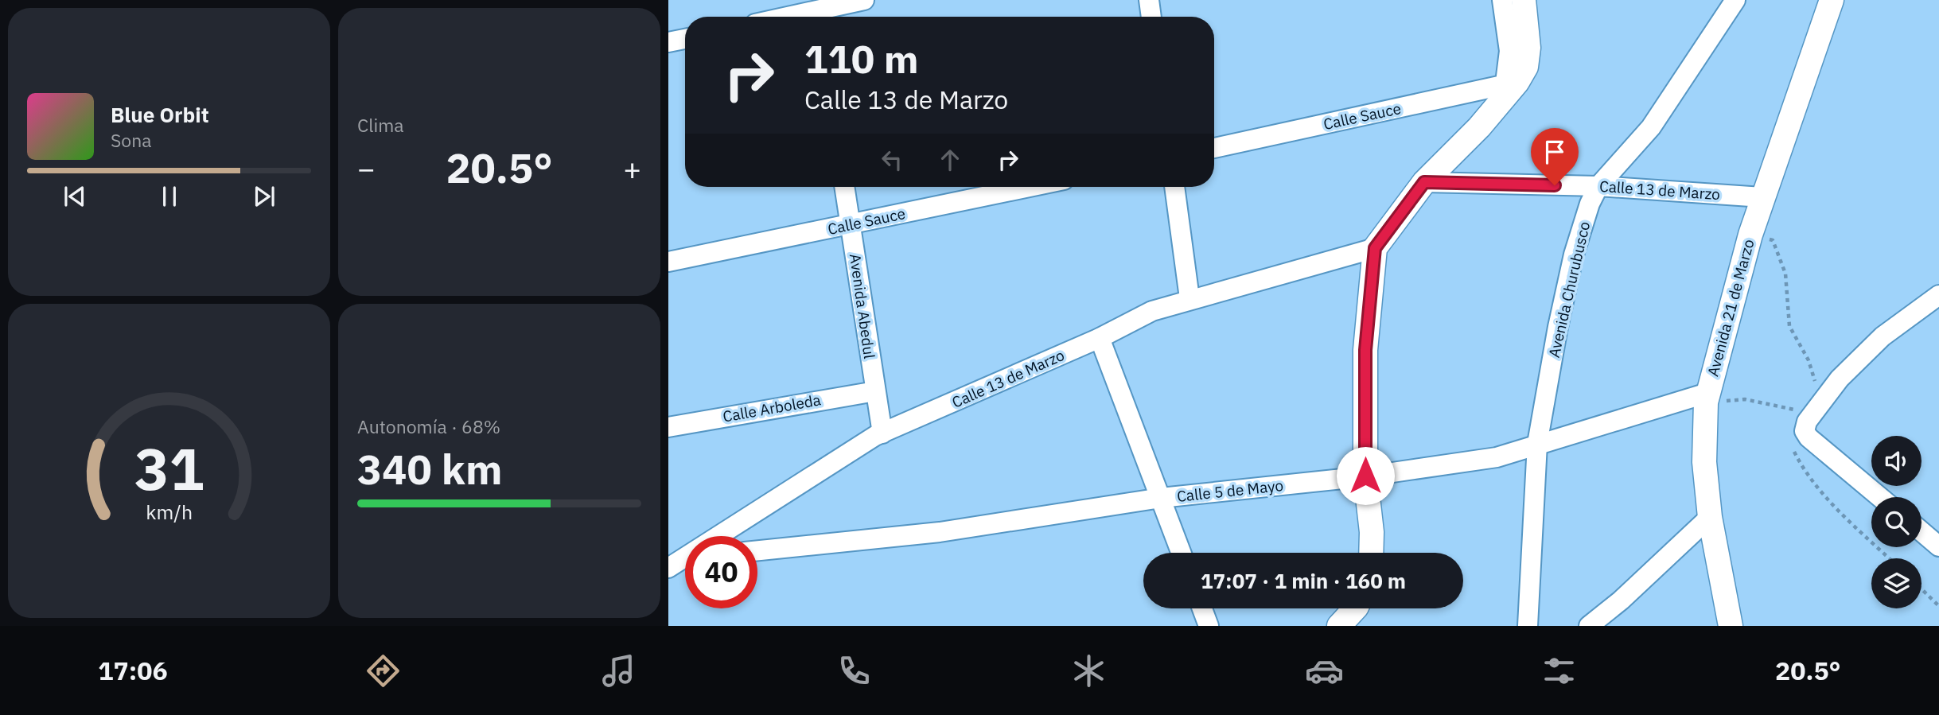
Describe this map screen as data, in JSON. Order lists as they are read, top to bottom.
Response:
{
  "streets": {
    "street": [
      "Calle Sauce",
      "Calle 13 de Marzo",
      "Avenida Churubusco",
      "Avenida Abedul",
      "Avenida 21 de Marzo",
      "Calle Arboleda",
      "Calle 5 de Mayo"
    ]
  },
  "crossings": [
    ["Calle Sauce", "Avenida Abedul"],
    ["Calle 13 de Marzo", "Avenida Churubusco"],
    ["Calle 13 de Marzo", "Avenida Abedul"],
    ["Calle 13 de Marzo", "Avenida 21 de Marzo"],
    ["Avenida Churubusco", "Calle 5 de Mayo"],
    ["Avenida Abedul", "Calle Arboleda"],
    ["Avenida 21 de Marzo", "Calle 5 de Mayo"]
  ],
  "page": {
    "tile": [
      "Clima",
      ["Autonomía · 68%", "340 km"]
    ],
    "turn": ["110 m", "Calle 13 de Marzo"],
    "song": ["Blue Orbit", "Sona"],
    "heat": ["−", "20.5°", "+"],
    "limit": "40",
    "trip": "17:07 · 1 min · 160 m",
    "tabs": ["17:06", "20.5°"],
    "gauge": ["31", "km/h"]
  }
}
